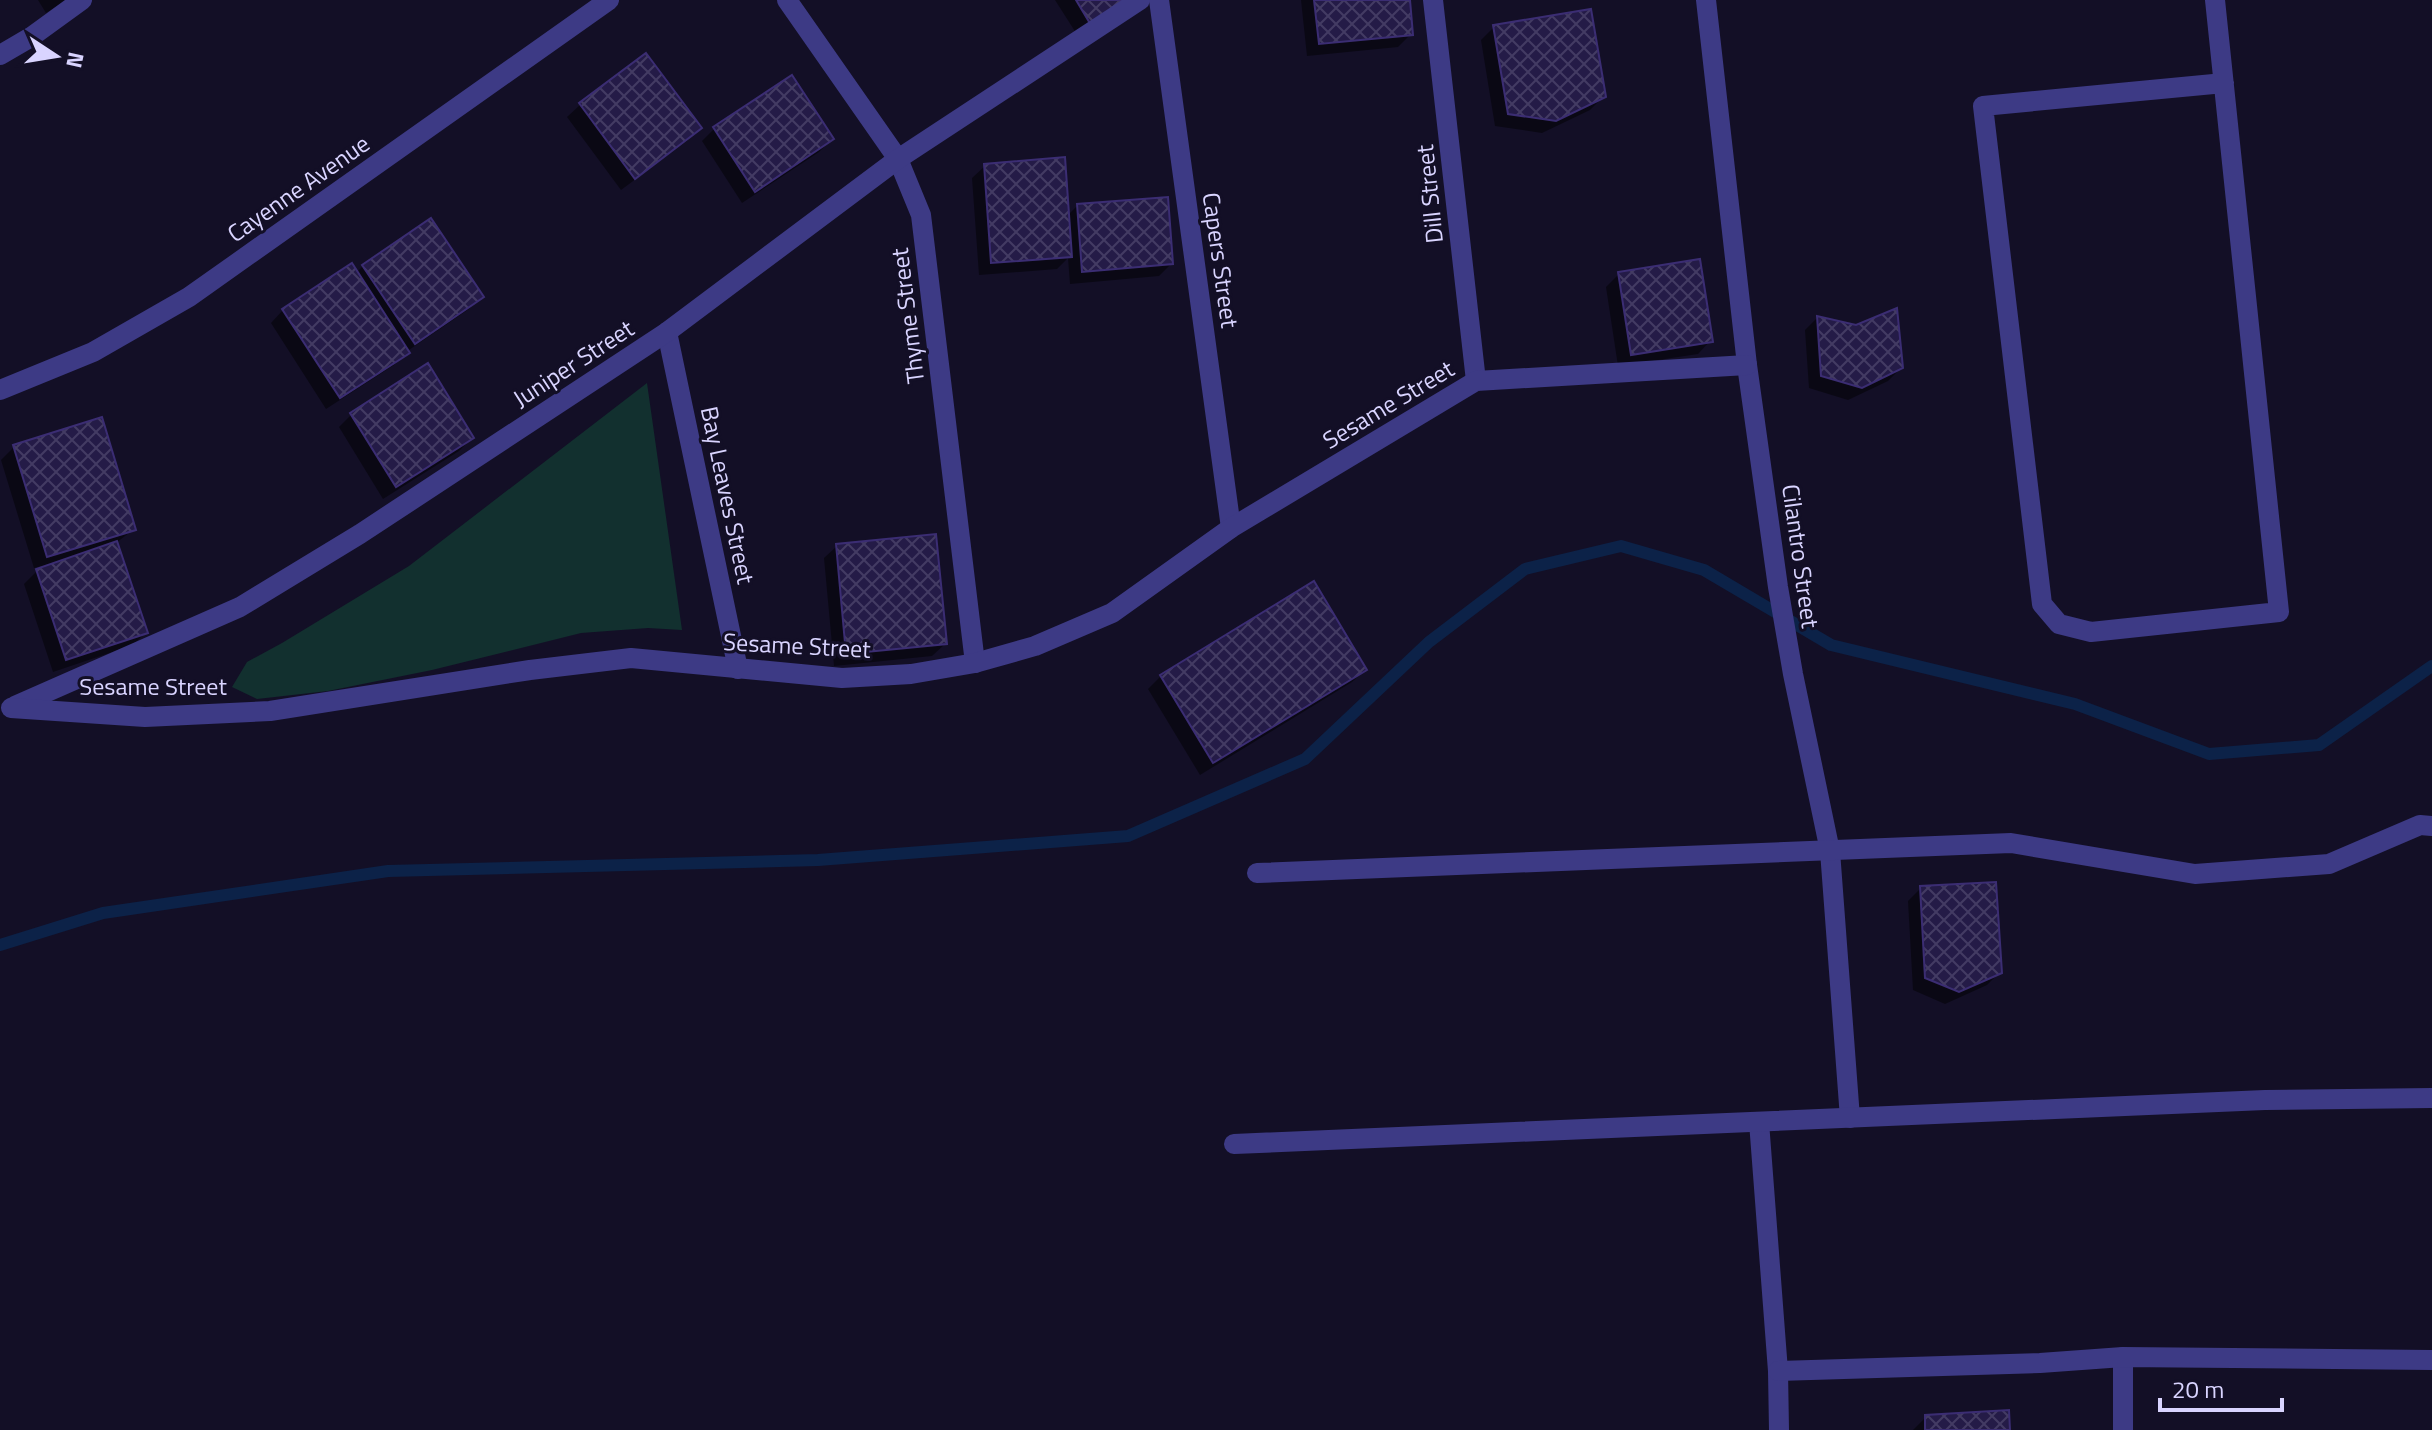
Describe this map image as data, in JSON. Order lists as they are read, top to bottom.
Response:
{
  "streets": {
    "street": [
      "Cayenne Avenue",
      "Dill Street",
      "Capers Street",
      "Thyme Street",
      "Juniper Street",
      "Sesame Street",
      "Bay Leaves Street",
      "Cilantro Street"
    ]
  },
  "crossings": [
    ["Dill Street", "Sesame Street"],
    ["Capers Street", "Sesame Street"],
    ["Thyme Street", "Juniper Street"],
    ["Thyme Street", "Sesame Street"],
    ["Juniper Street", "Sesame Street"],
    ["Juniper Street", "Bay Leaves Street"],
    ["Sesame Street", "Bay Leaves Street"],
    ["Sesame Street", "Cilantro Street"]
  ],
  "scale_bar": "20 m",
  "north": "right"
}
